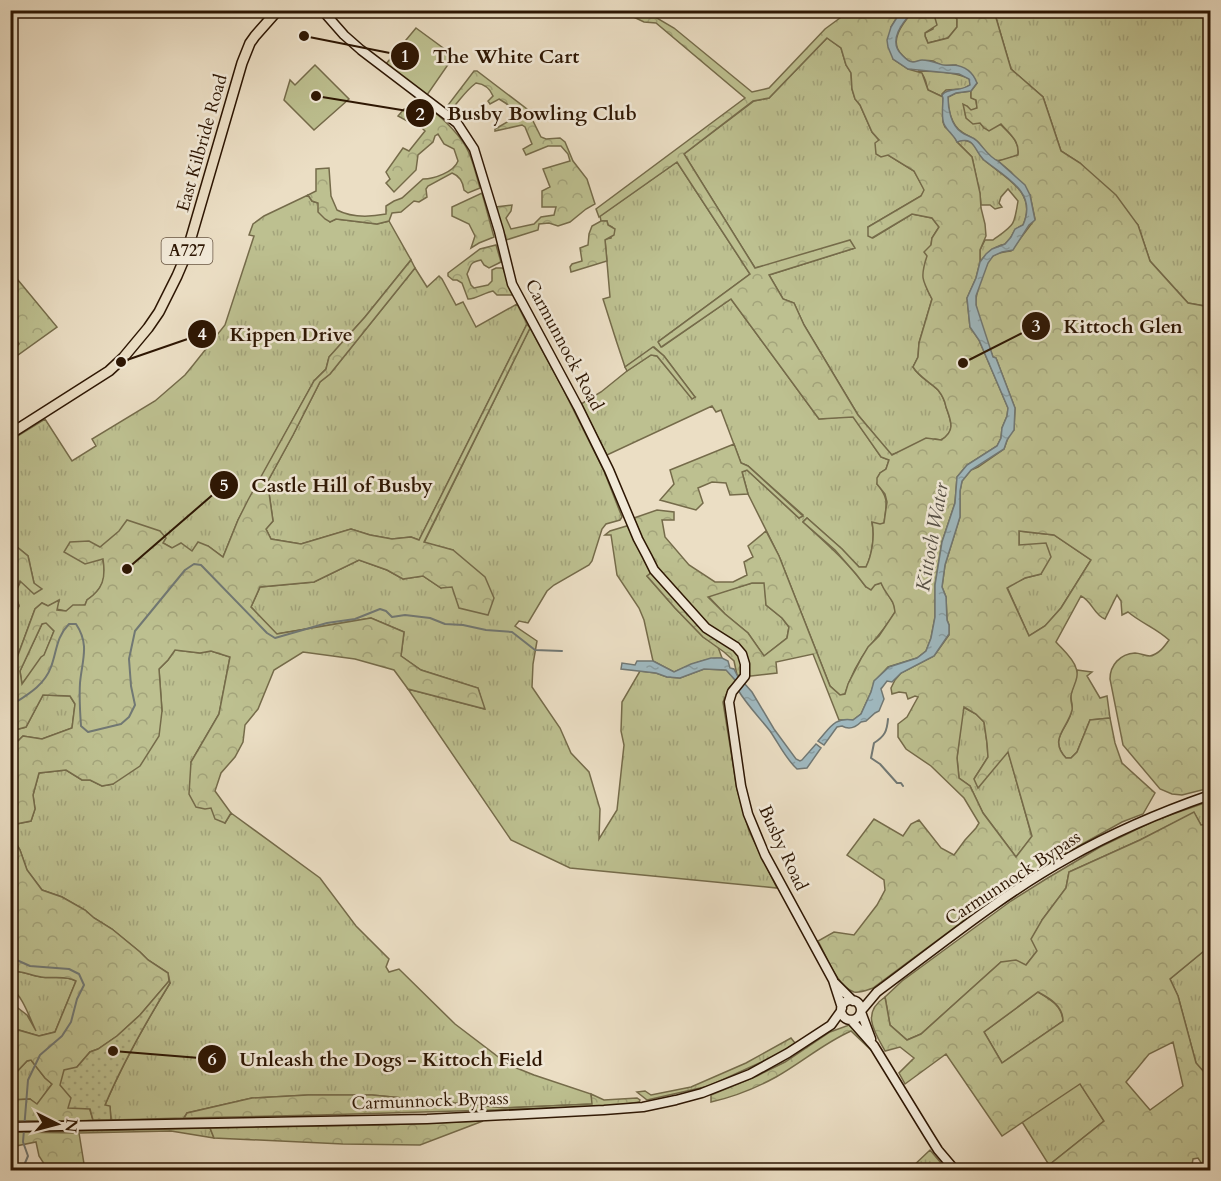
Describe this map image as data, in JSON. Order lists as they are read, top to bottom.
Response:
{
  "streets": {
    "main road": [
      "East Kilbride Road",
      "A727",
      "Carmunnock Road",
      "Busby Road",
      "Carmunnock Bypass"
    ]
  },
  "crossings": [
    ["Carmunnock Road", "Busby Road"],
    ["Busby Road", "Carmunnock Bypass"]
  ],
  "water": ["Kittoch Water"],
  "places": [
    "The White Cart",
    "Busby Bowling Club",
    "Kippen Drive",
    "Kittoch Glen",
    "Castle Hill of Busby",
    "Unleash the Dogs - Kittoch Field"
  ],
  "north": "right"
}
